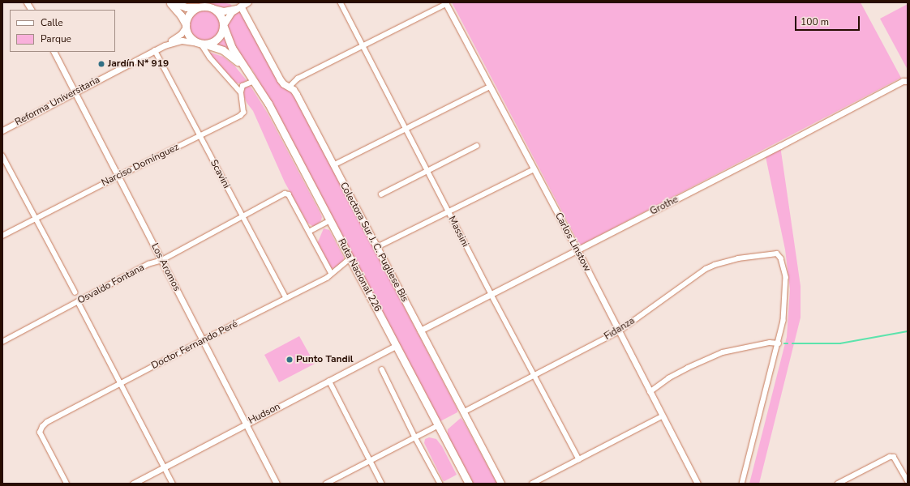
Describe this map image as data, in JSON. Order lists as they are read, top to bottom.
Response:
{
  "streets": {
    "highway": ["Ruta Nacional 226"],
    "main road": ["Colectora Sur J. C. Pugliese Bis"],
    "street": [
      "Reforma Universitaria",
      "Narciso Domínguez",
      "Scavini",
      "Grothe",
      "Massini",
      "Carlos Linstow",
      "Los Aromos",
      "Osvaldo Fontana",
      "Fidanza",
      "Doctor Fernando Peré",
      "Hudson"
    ]
  },
  "crossings": [
    ["Reforma Universitaria", "Scavini"],
    ["Reforma Universitaria", "Los Aromos"],
    ["Reforma Universitaria", "Ruta Nacional 226"],
    ["Narciso Domínguez", "Scavini"],
    ["Narciso Domínguez", "Los Aromos"],
    ["Scavini", "Osvaldo Fontana"],
    ["Scavini", "Doctor Fernando Peré"],
    ["Grothe", "Massini"],
    ["Grothe", "Colectora Sur J. C. Pugliese Bis"],
    ["Grothe", "Carlos Linstow"],
    ["Massini", "Fidanza"],
    ["Colectora Sur J. C. Pugliese Bis", "Fidanza"],
    ["Carlos Linstow", "Fidanza"],
    ["Los Aromos", "Osvaldo Fontana"],
    ["Los Aromos", "Doctor Fernando Peré"],
    ["Los Aromos", "Hudson"],
    ["Ruta Nacional 226", "Doctor Fernando Peré"],
    ["Ruta Nacional 226", "Hudson"]
  ],
  "places": ["Jardín N* 919", "Punto Tandil"],
  "legend": ["Calle", "Parque"],
  "scale_bar": "100 m"
}
